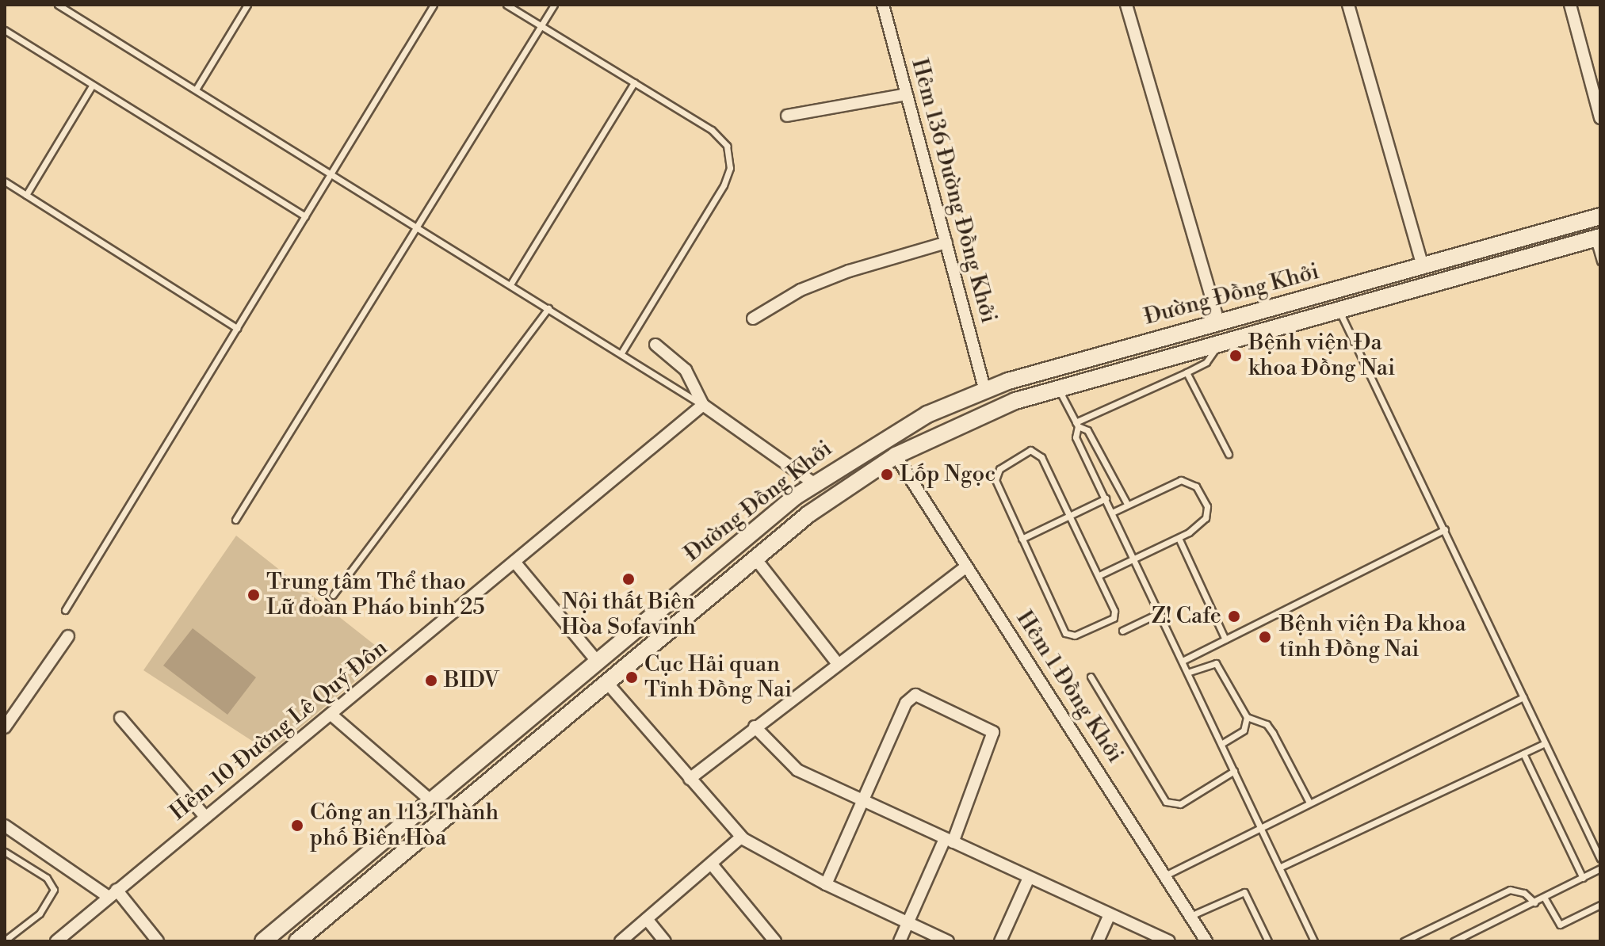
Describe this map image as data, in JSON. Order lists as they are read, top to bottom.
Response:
{
  "streets": {
    "main road": ["Đường Đồng Khởi"],
    "street": ["Hẻm 136 Đường Đồng Khởi", "Hẻm 1 Đồng Khởi", "Hẻm 10 Đường Lê Quý Đôn"]
  },
  "crossings": [
    ["Hẻm 136 Đường Đồng Khởi", "Đường Đồng Khởi"],
    ["Đường Đồng Khởi", "Hẻm 1 Đồng Khởi"]
  ],
  "places": [
    "Bệnh viện Đa khoa Đồng Nai",
    "Lốp Ngọc",
    "Nội thất Biên Hòa Sofavinh",
    "Trung tâm Thể thao Lữ đoàn Pháo binh 25",
    "Z! Cafe",
    "Bệnh viện Đa khoa tỉnh Đồng Nai",
    "Cục Hải quan Tỉnh Đồng Nai",
    "BIDV",
    "Công an 113 Thành phố Biên Hòa"
  ]
}
